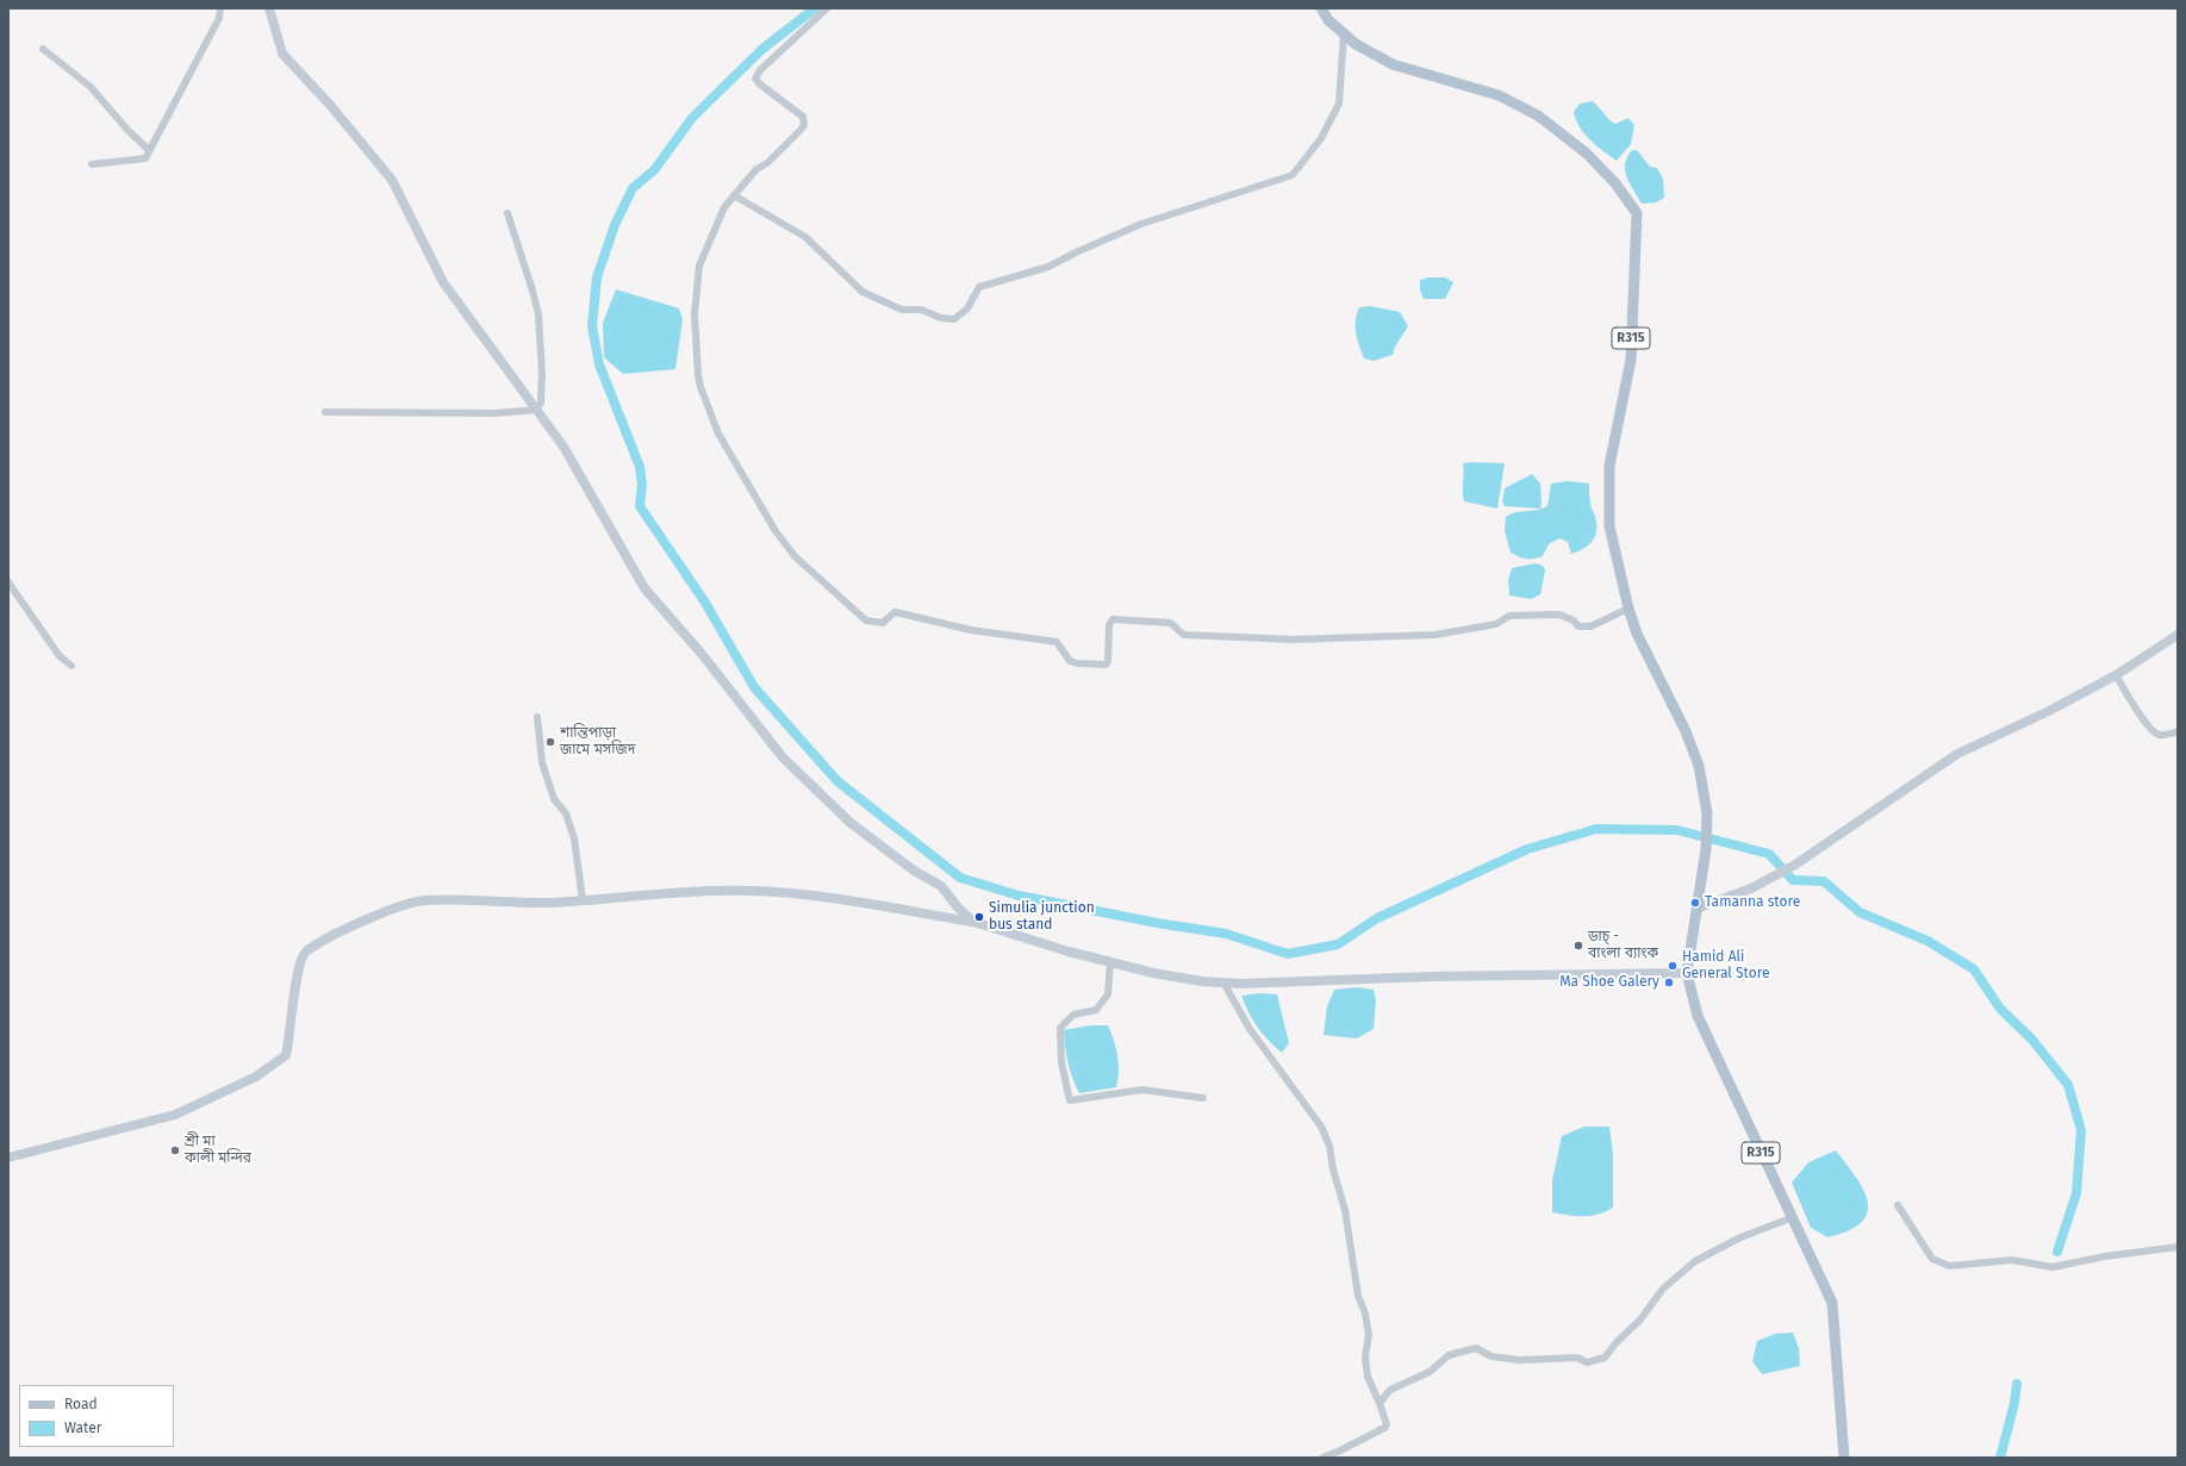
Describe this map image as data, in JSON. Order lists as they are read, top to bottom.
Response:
{
  "streets": {
    "main road": ["R315"]
  },
  "places": [
    "শান্তিপাড়া জামে মসজিদ",
    "Tamanna store",
    "Simulia junction bus stand",
    "ডাচ্ - বাংলা ব্যাংক",
    "Hamid Ali General Store",
    "Ma Shoe Galery",
    "শ্রী মা কালী মন্দির"
  ],
  "legend": ["Road", "Water"]
}
